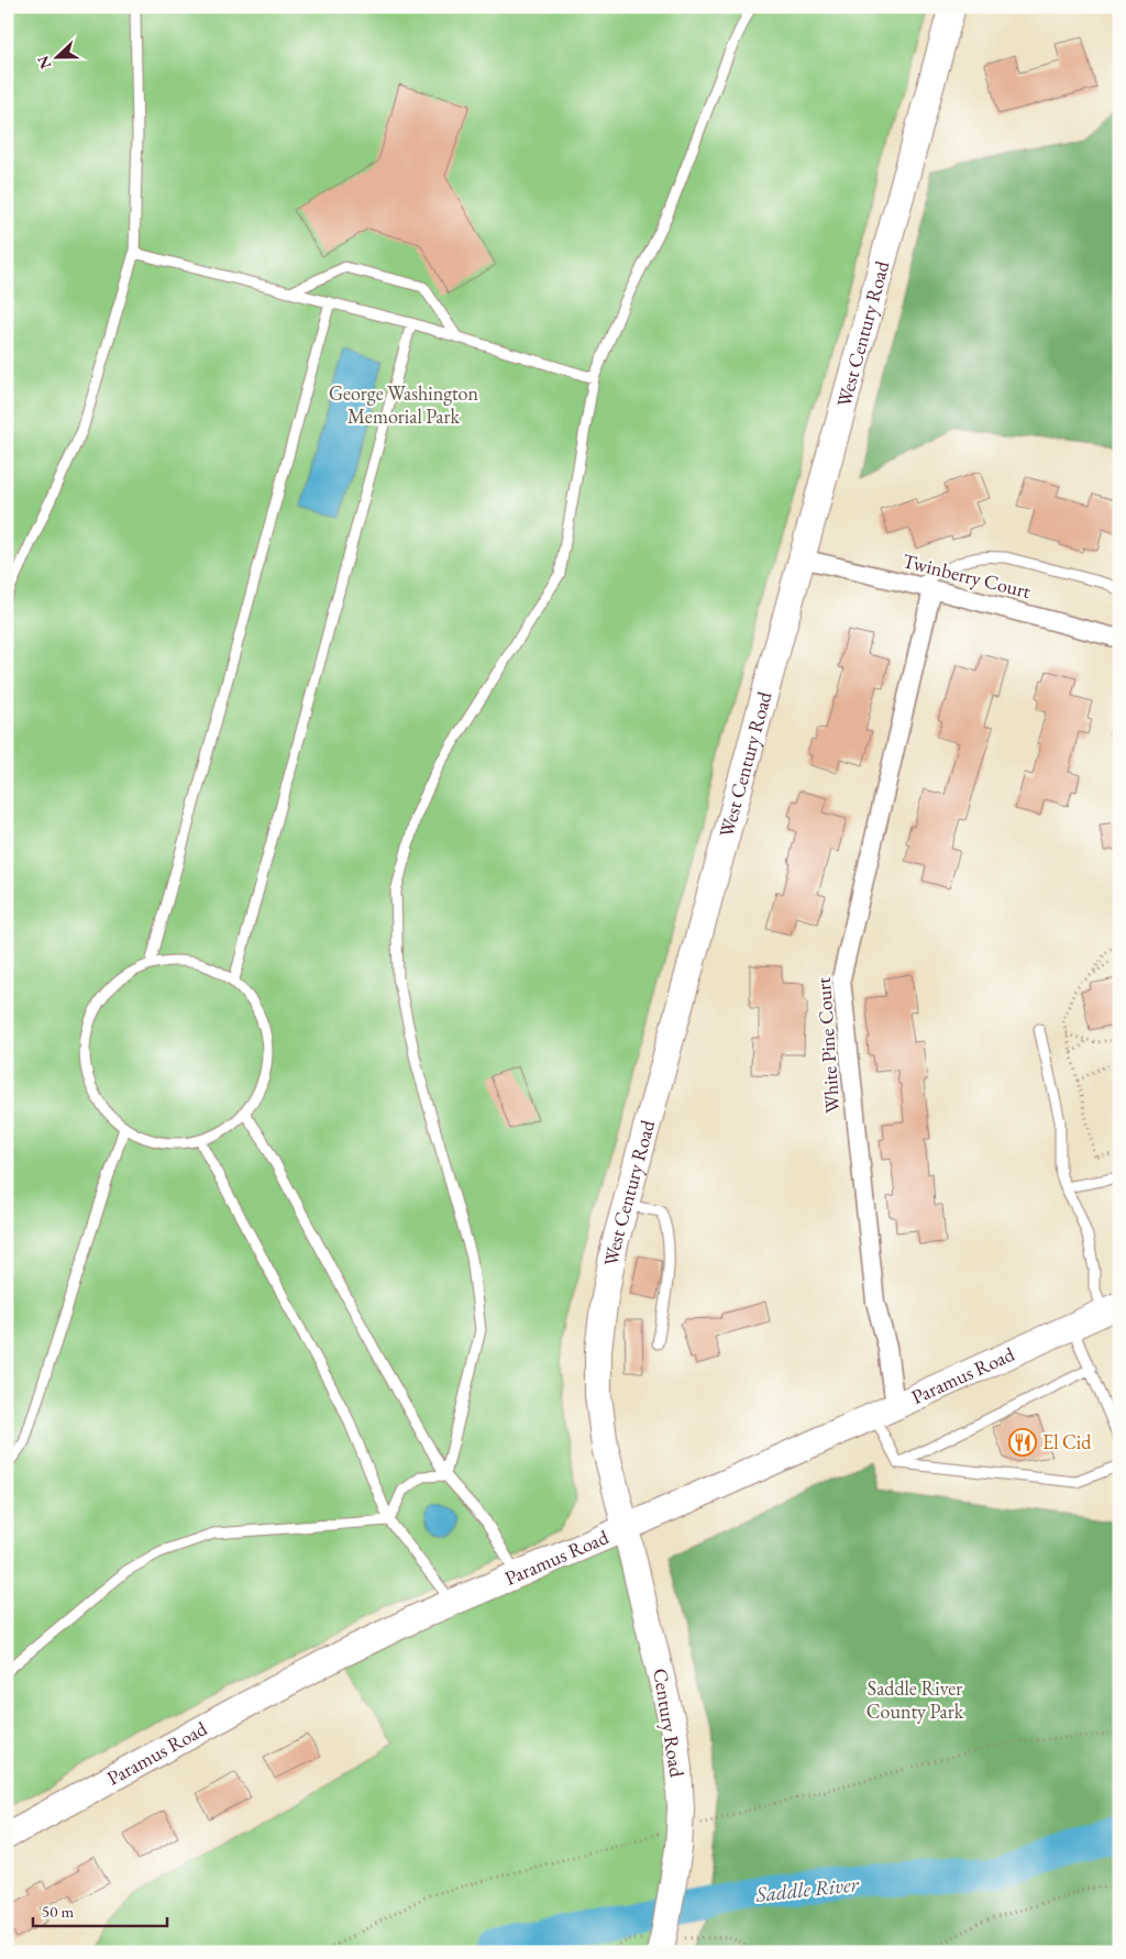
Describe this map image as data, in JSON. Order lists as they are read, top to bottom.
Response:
{
  "streets": {
    "main road": ["West Century Road", "Paramus Road", "Century Road"],
    "street": ["Twinberry Court", "White Pine Court"]
  },
  "crossings": [
    ["West Century Road", "Twinberry Court"],
    ["West Century Road", "Paramus Road"],
    ["West Century Road", "Century Road"],
    ["Twinberry Court", "White Pine Court"],
    ["White Pine Court", "Paramus Road"],
    ["Paramus Road", "Century Road"]
  ],
  "water": ["Saddle River"],
  "parks": ["George Washington Memorial Park", "Saddle River County Park"],
  "places": {
    "restaurant": ["El Cid"]
  },
  "scale_bar": "50 m",
  "north": "left"
}
